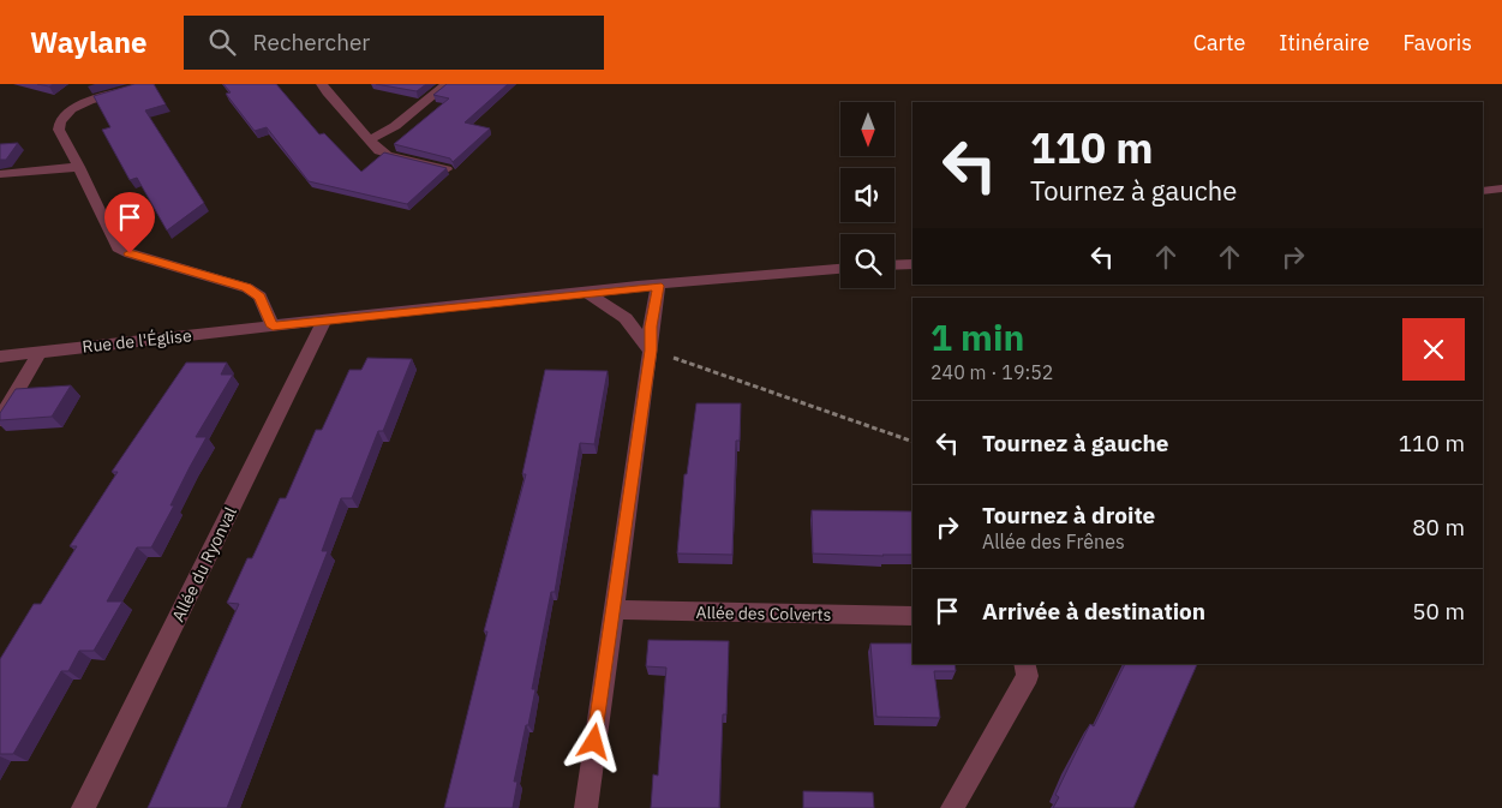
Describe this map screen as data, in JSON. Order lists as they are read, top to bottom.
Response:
{
  "streets": {
    "street": ["Rue de l'Église", "Allée du Ryonval", "Allée des Colverts"]
  },
  "crossings": [
    ["Rue de l'Église", "Allée du Ryonval"]
  ],
  "north": "bottom",
  "page": {
    "header": "Waylane",
    "search": "Rechercher",
    "nav": ["Carte", "Itinéraire", "Favoris"],
    "turn": ["110 m", "Tournez à gauche"],
    "heading": ["1 min", "240 m · 19:52"],
    "list": [
      {
        "name": "Tournez à gauche",
        "value": "110 m"
      },
      {
        "name": "Tournez à droite",
        "note": "Allée des Frênes",
        "value": "80 m"
      },
      {
        "name": "Arrivée à destination",
        "value": "50 m"
      }
    ]
  }
}
